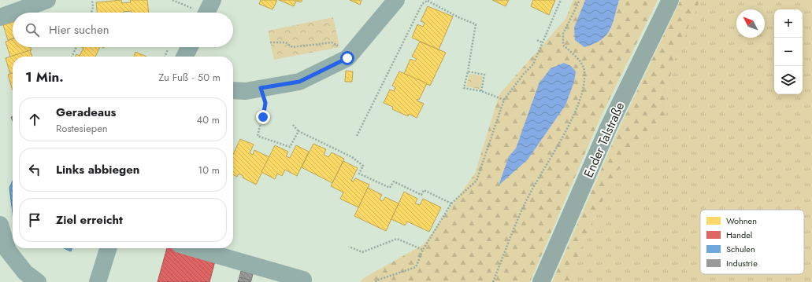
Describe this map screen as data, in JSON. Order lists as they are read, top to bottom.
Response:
{
  "streets": {
    "main road": ["Ender Talstraße"]
  },
  "legend": [
    "Wohnen",
    "Handel",
    "Schulen",
    "Industrie"
  ],
  "north": "top left",
  "page": {
    "map_buttons": ["+", "−"],
    "search": "Hier suchen",
    "heading": ["1 Min.", "Zu Fuß · 50 m"],
    "list": [
      ["Geradeaus", "Rostesiepen", "40 m"],
      ["Links abbiegen", "10 m"],
      "Ziel erreicht"
    ]
  }
}
